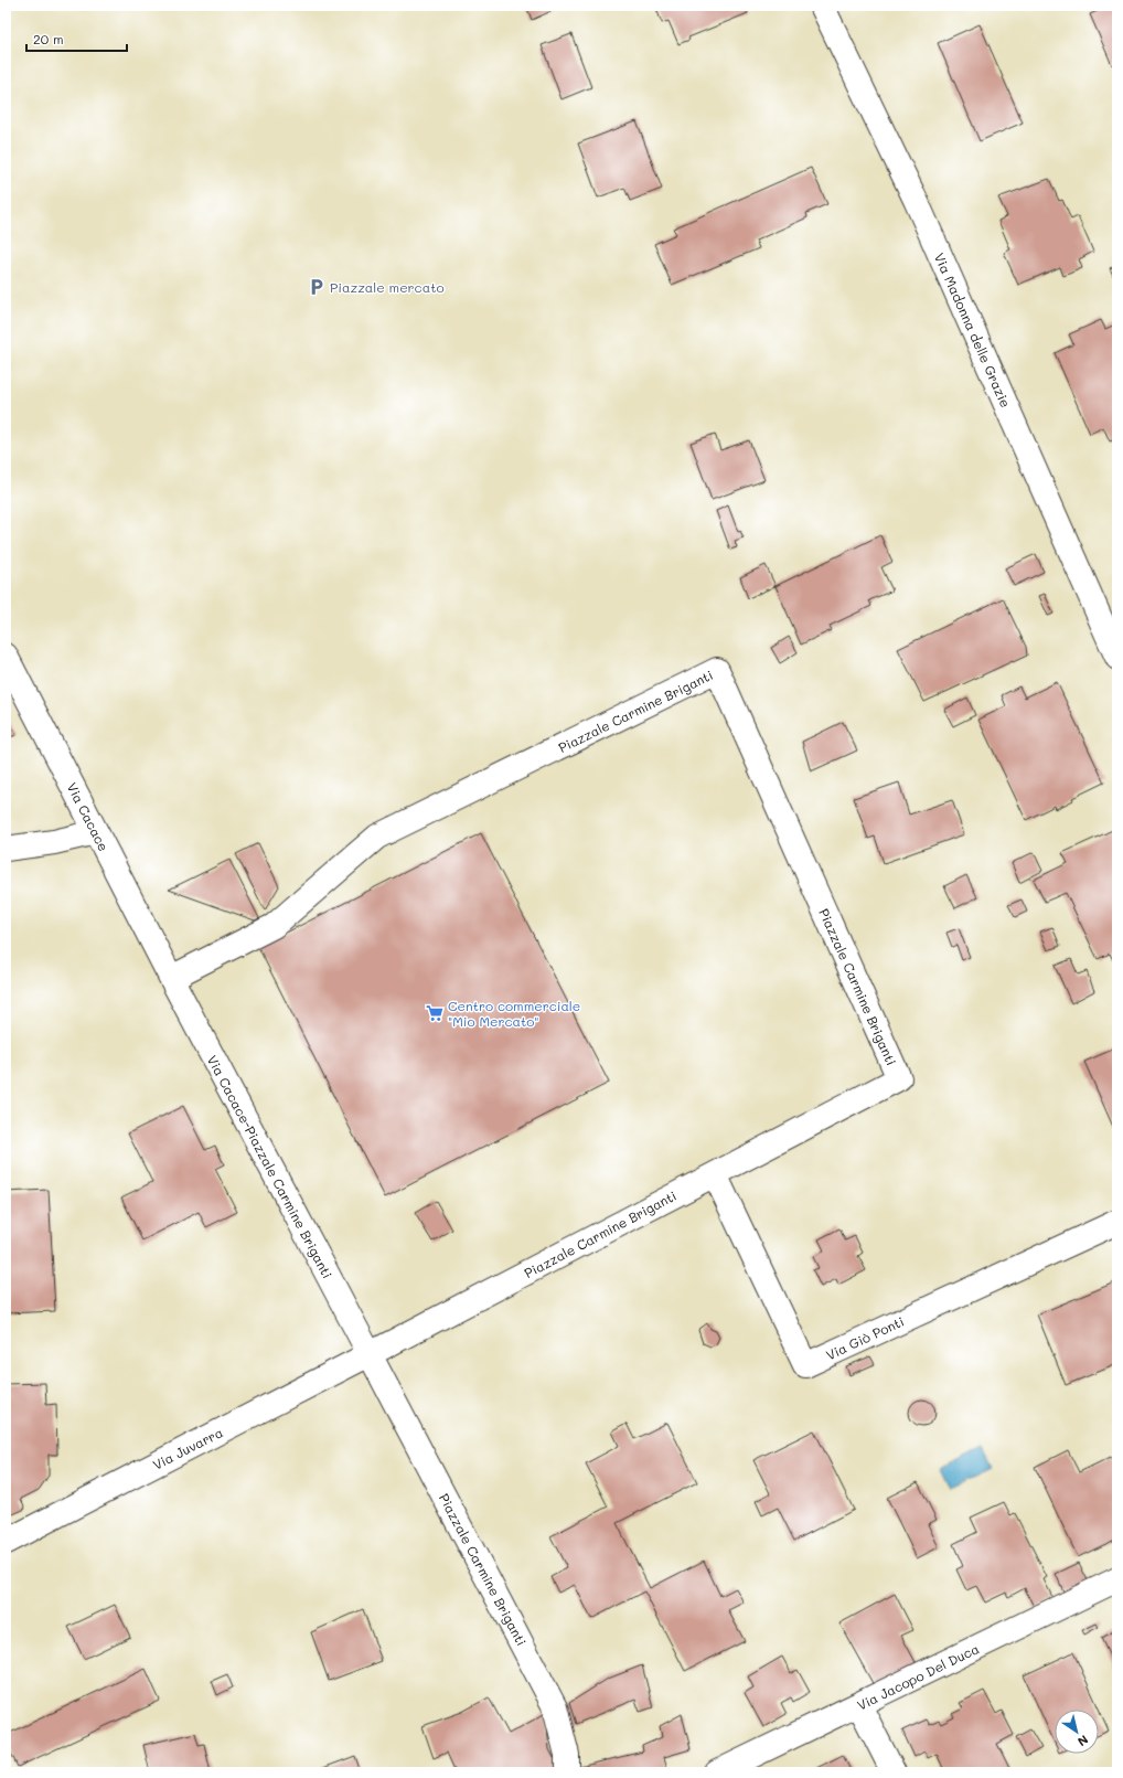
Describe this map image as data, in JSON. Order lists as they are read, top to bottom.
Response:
{
  "streets": {
    "street": [
      "Via Madonna delle Grazie",
      "Piazzale Carmine Briganti",
      "Via Cacace",
      "Via Cacace-Piazzale Carmine Briganti",
      "Via Giò Ponti",
      "Via Juvarra",
      "Via Jacopo Del Duca"
    ]
  },
  "crossings": [
    ["Piazzale Carmine Briganti", "Via Cacace"],
    ["Piazzale Carmine Briganti", "Via Cacace-Piazzale Carmine Briganti"],
    ["Piazzale Carmine Briganti", "Via Giò Ponti"],
    ["Piazzale Carmine Briganti", "Via Juvarra"],
    ["Via Cacace", "Via Cacace-Piazzale Carmine Briganti"],
    ["Via Cacace-Piazzale Carmine Briganti", "Via Juvarra"]
  ],
  "places": {
    "parking": ["Piazzale mercato"],
    "supermarket": ["Centro commerciale \"Mio Mercato\""]
  },
  "scale_bar": "20 m",
  "north": "bottom right"
}
